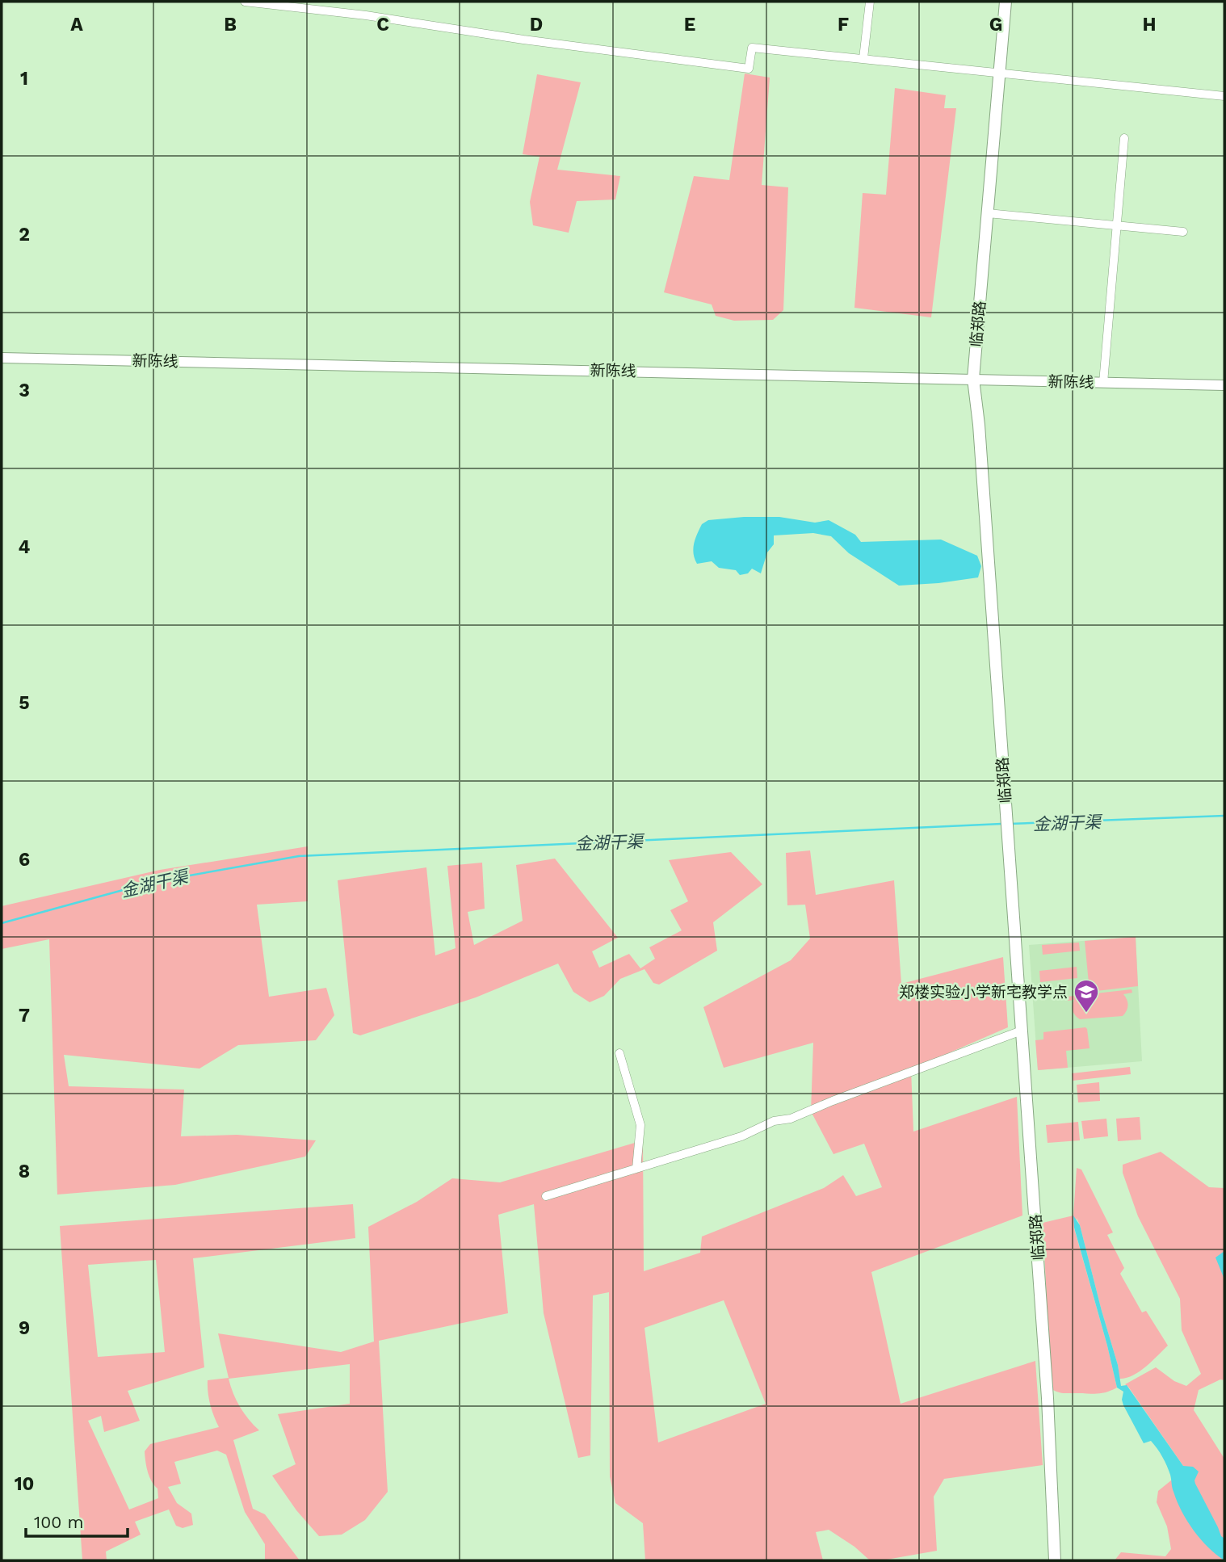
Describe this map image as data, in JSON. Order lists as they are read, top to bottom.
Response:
{
  "streets": {
    "main road": ["临郑路"],
    "street": ["新陈线"]
  },
  "crossings": [
    ["临郑路", "新陈线"]
  ],
  "water": ["金湖干渠"],
  "places": {
    "school or university": ["郑楼实验小学新宅教学点"]
  },
  "scale_bar": "100 m",
  "grid": {
    "columns": [
      "A",
      "B",
      "C",
      "D",
      "E",
      "F",
      "G",
      "H"
    ],
    "rows": [
      "1",
      "2",
      "3",
      "4",
      "5",
      "6",
      "7",
      "8",
      "9",
      "10"
    ]
  }
}
